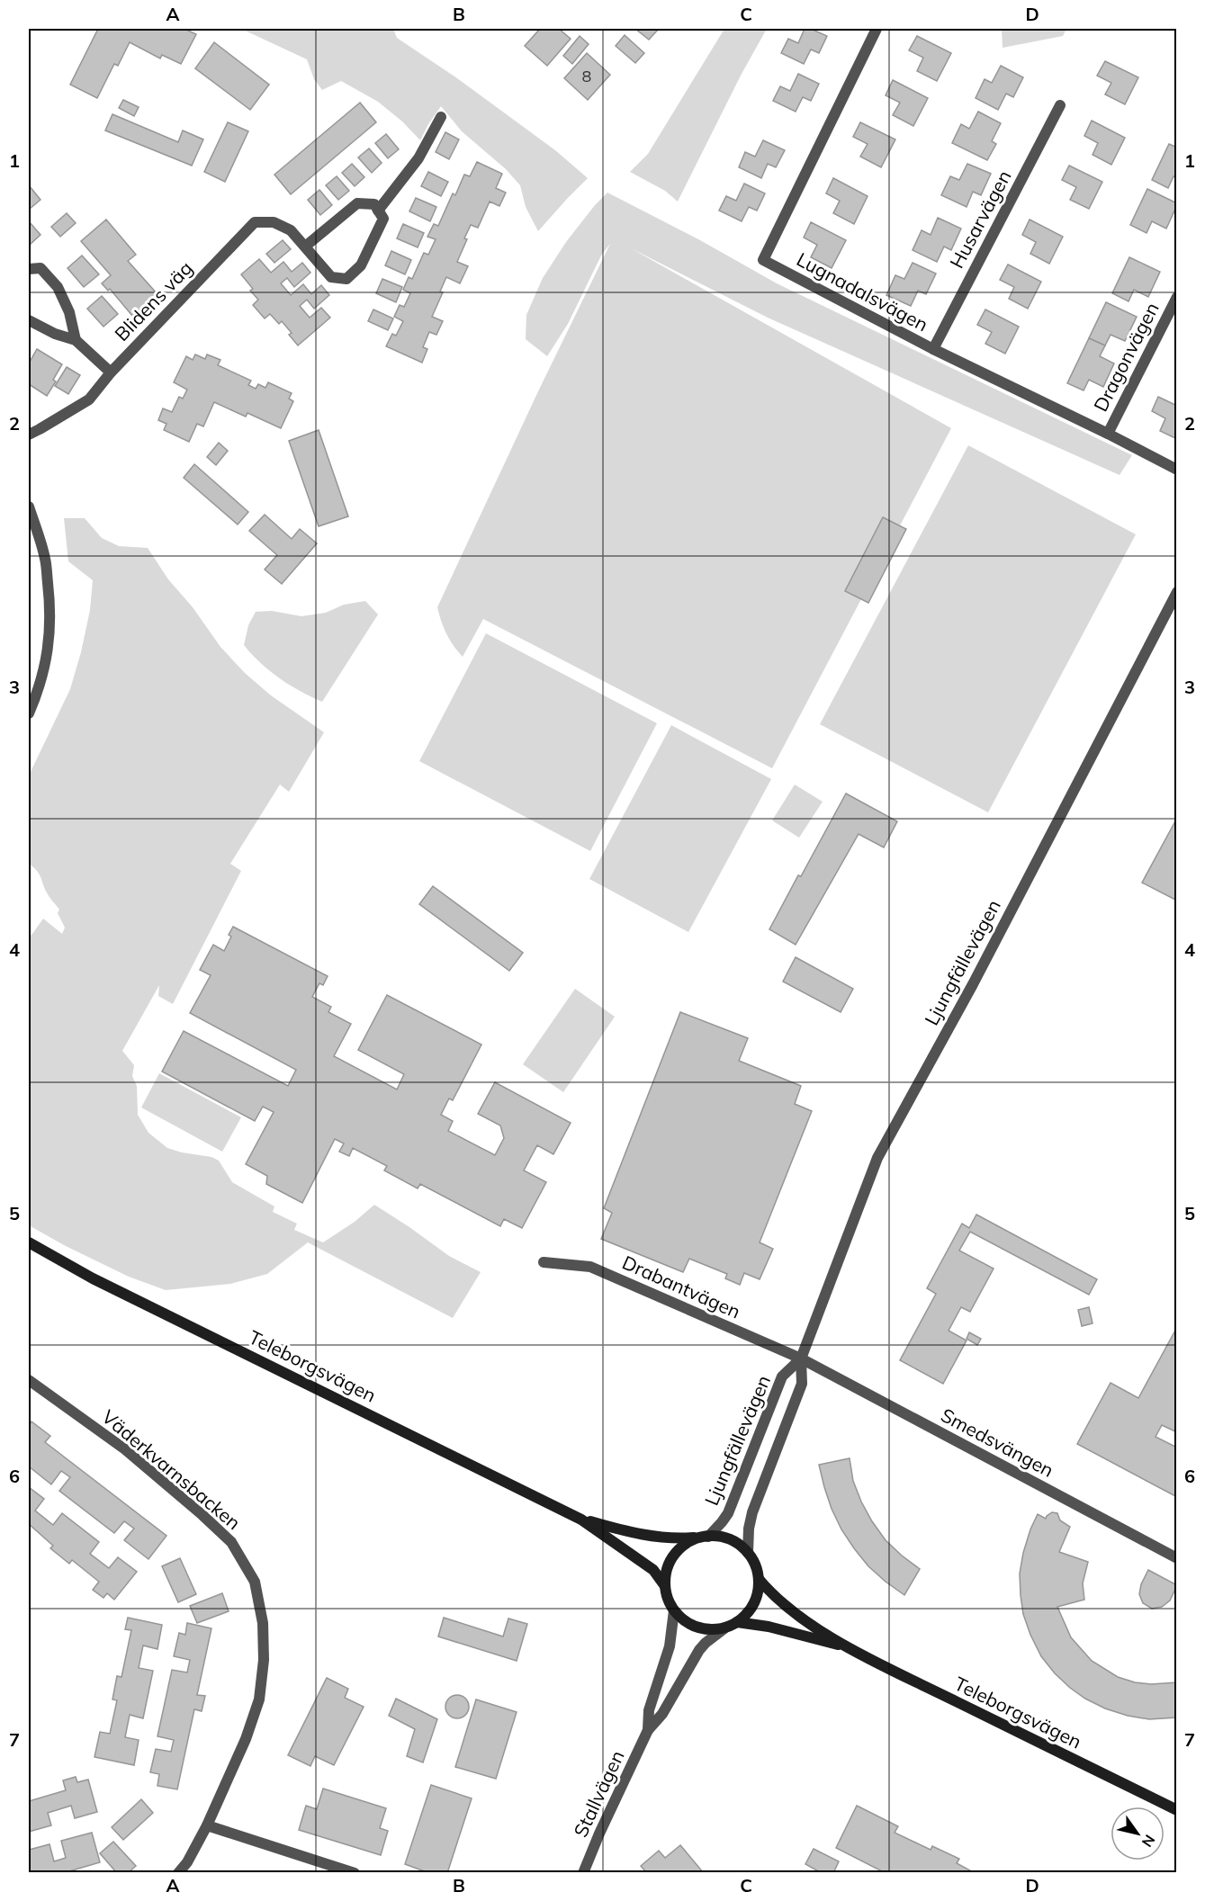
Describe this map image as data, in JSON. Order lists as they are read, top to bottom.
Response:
{
  "streets": {
    "main road": ["Teleborgsvägen"],
    "street": [
      "Husarvägen",
      "Lugnadalsvägen",
      "Blidens väg",
      "Dragonvägen",
      "Ljungfällevägen",
      "Drabantvägen",
      "Smedsvängen",
      "Väderkvarnsbacken",
      "Stallvägen"
    ]
  },
  "crossings": [
    ["Husarvägen", "Lugnadalsvägen"],
    ["Lugnadalsvägen", "Dragonvägen"],
    ["Ljungfällevägen", "Drabantvägen"],
    ["Ljungfällevägen", "Teleborgsvägen"],
    ["Ljungfällevägen", "Smedsvängen"],
    ["Ljungfällevägen", "Stallvägen"],
    ["Drabantvägen", "Smedsvängen"],
    ["Teleborgsvägen", "Stallvägen"]
  ],
  "house_numbers": ["8"],
  "north": "bottom right",
  "grid": {
    "columns": [
      "A",
      "B",
      "C",
      "D"
    ],
    "rows": [
      "1",
      "2",
      "3",
      "4",
      "5",
      "6",
      "7"
    ]
  }
}
